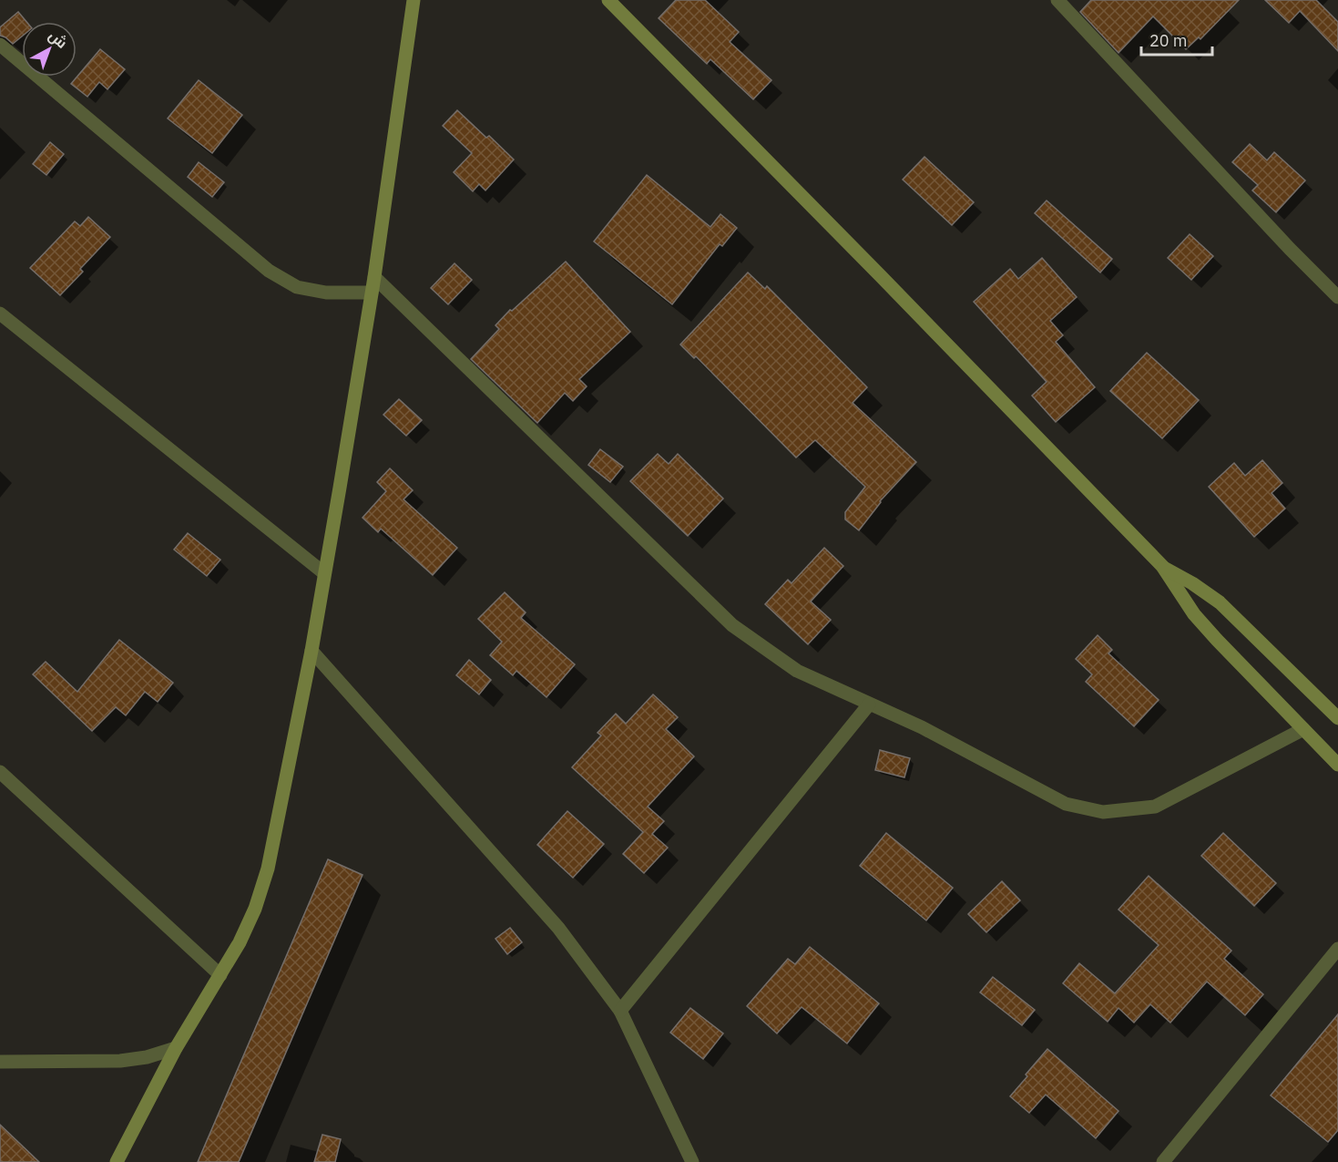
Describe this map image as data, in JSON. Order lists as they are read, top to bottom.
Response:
{
  "scale_bar": "20 m",
  "north": "top right"
}
